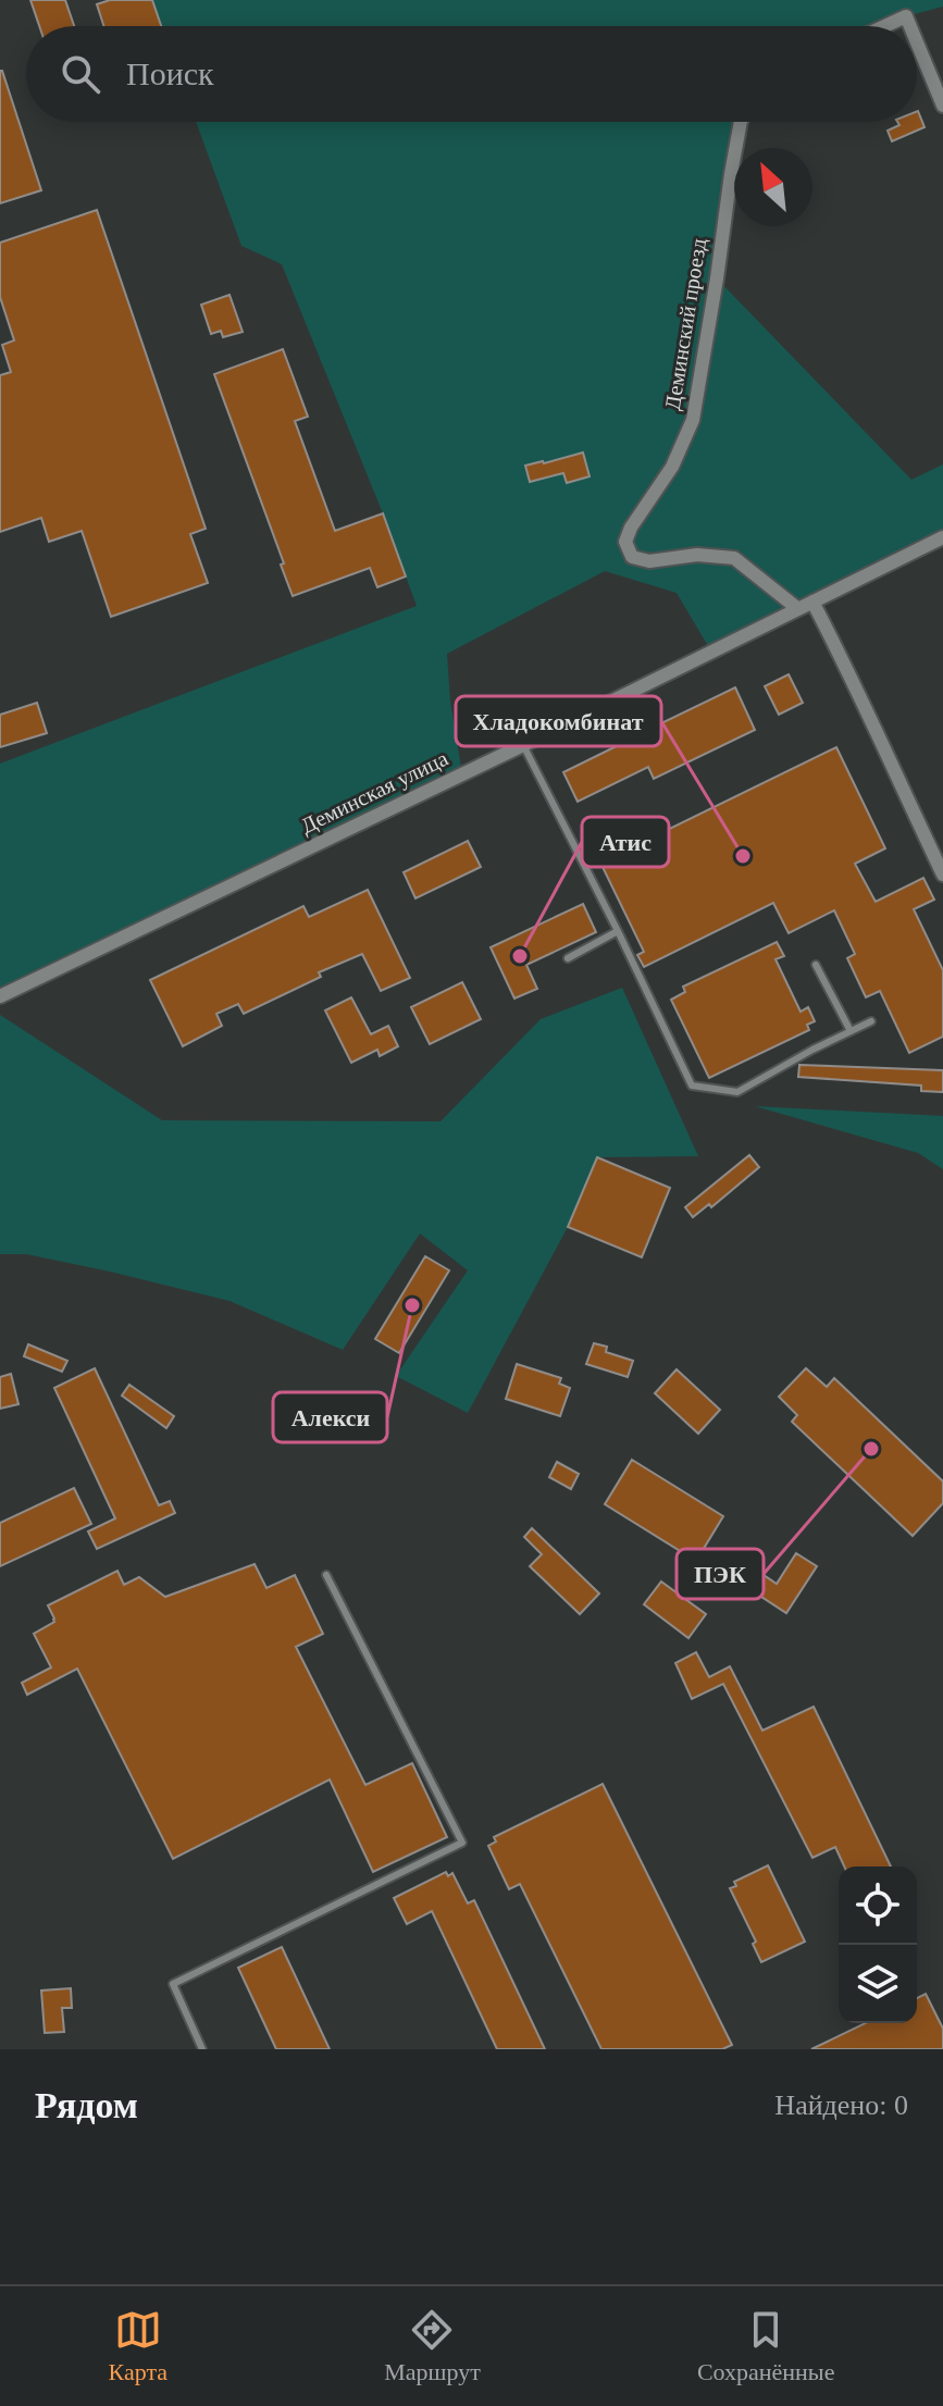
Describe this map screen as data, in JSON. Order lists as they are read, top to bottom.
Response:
{
  "streets": {
    "street": ["Деминский проезд", "Деминская улица"]
  },
  "crossings": [
    ["Деминский проезд", "Деминская улица"]
  ],
  "places": [
    "Хладокомбинат",
    "Атис",
    "Алекси",
    "ПЭК"
  ],
  "north": "top left",
  "page": {
    "search": "Поиск",
    "heading": ["Рядом", "Найдено: 0"],
    "nav": ["Карта", "Маршрут", "Сохранённые"]
  }
}
